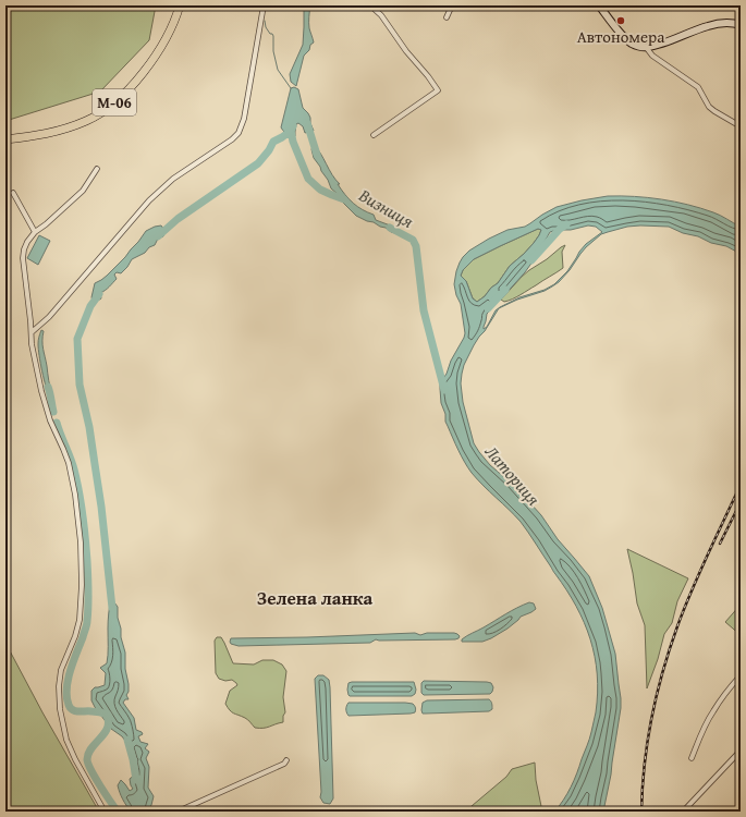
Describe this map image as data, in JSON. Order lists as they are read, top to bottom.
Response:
{
  "streets": {
    "highway": ["М-06"]
  },
  "districts": ["Зелена ланка"],
  "water": ["Визниця", "Латориця"],
  "places": ["Автономера"]
}
